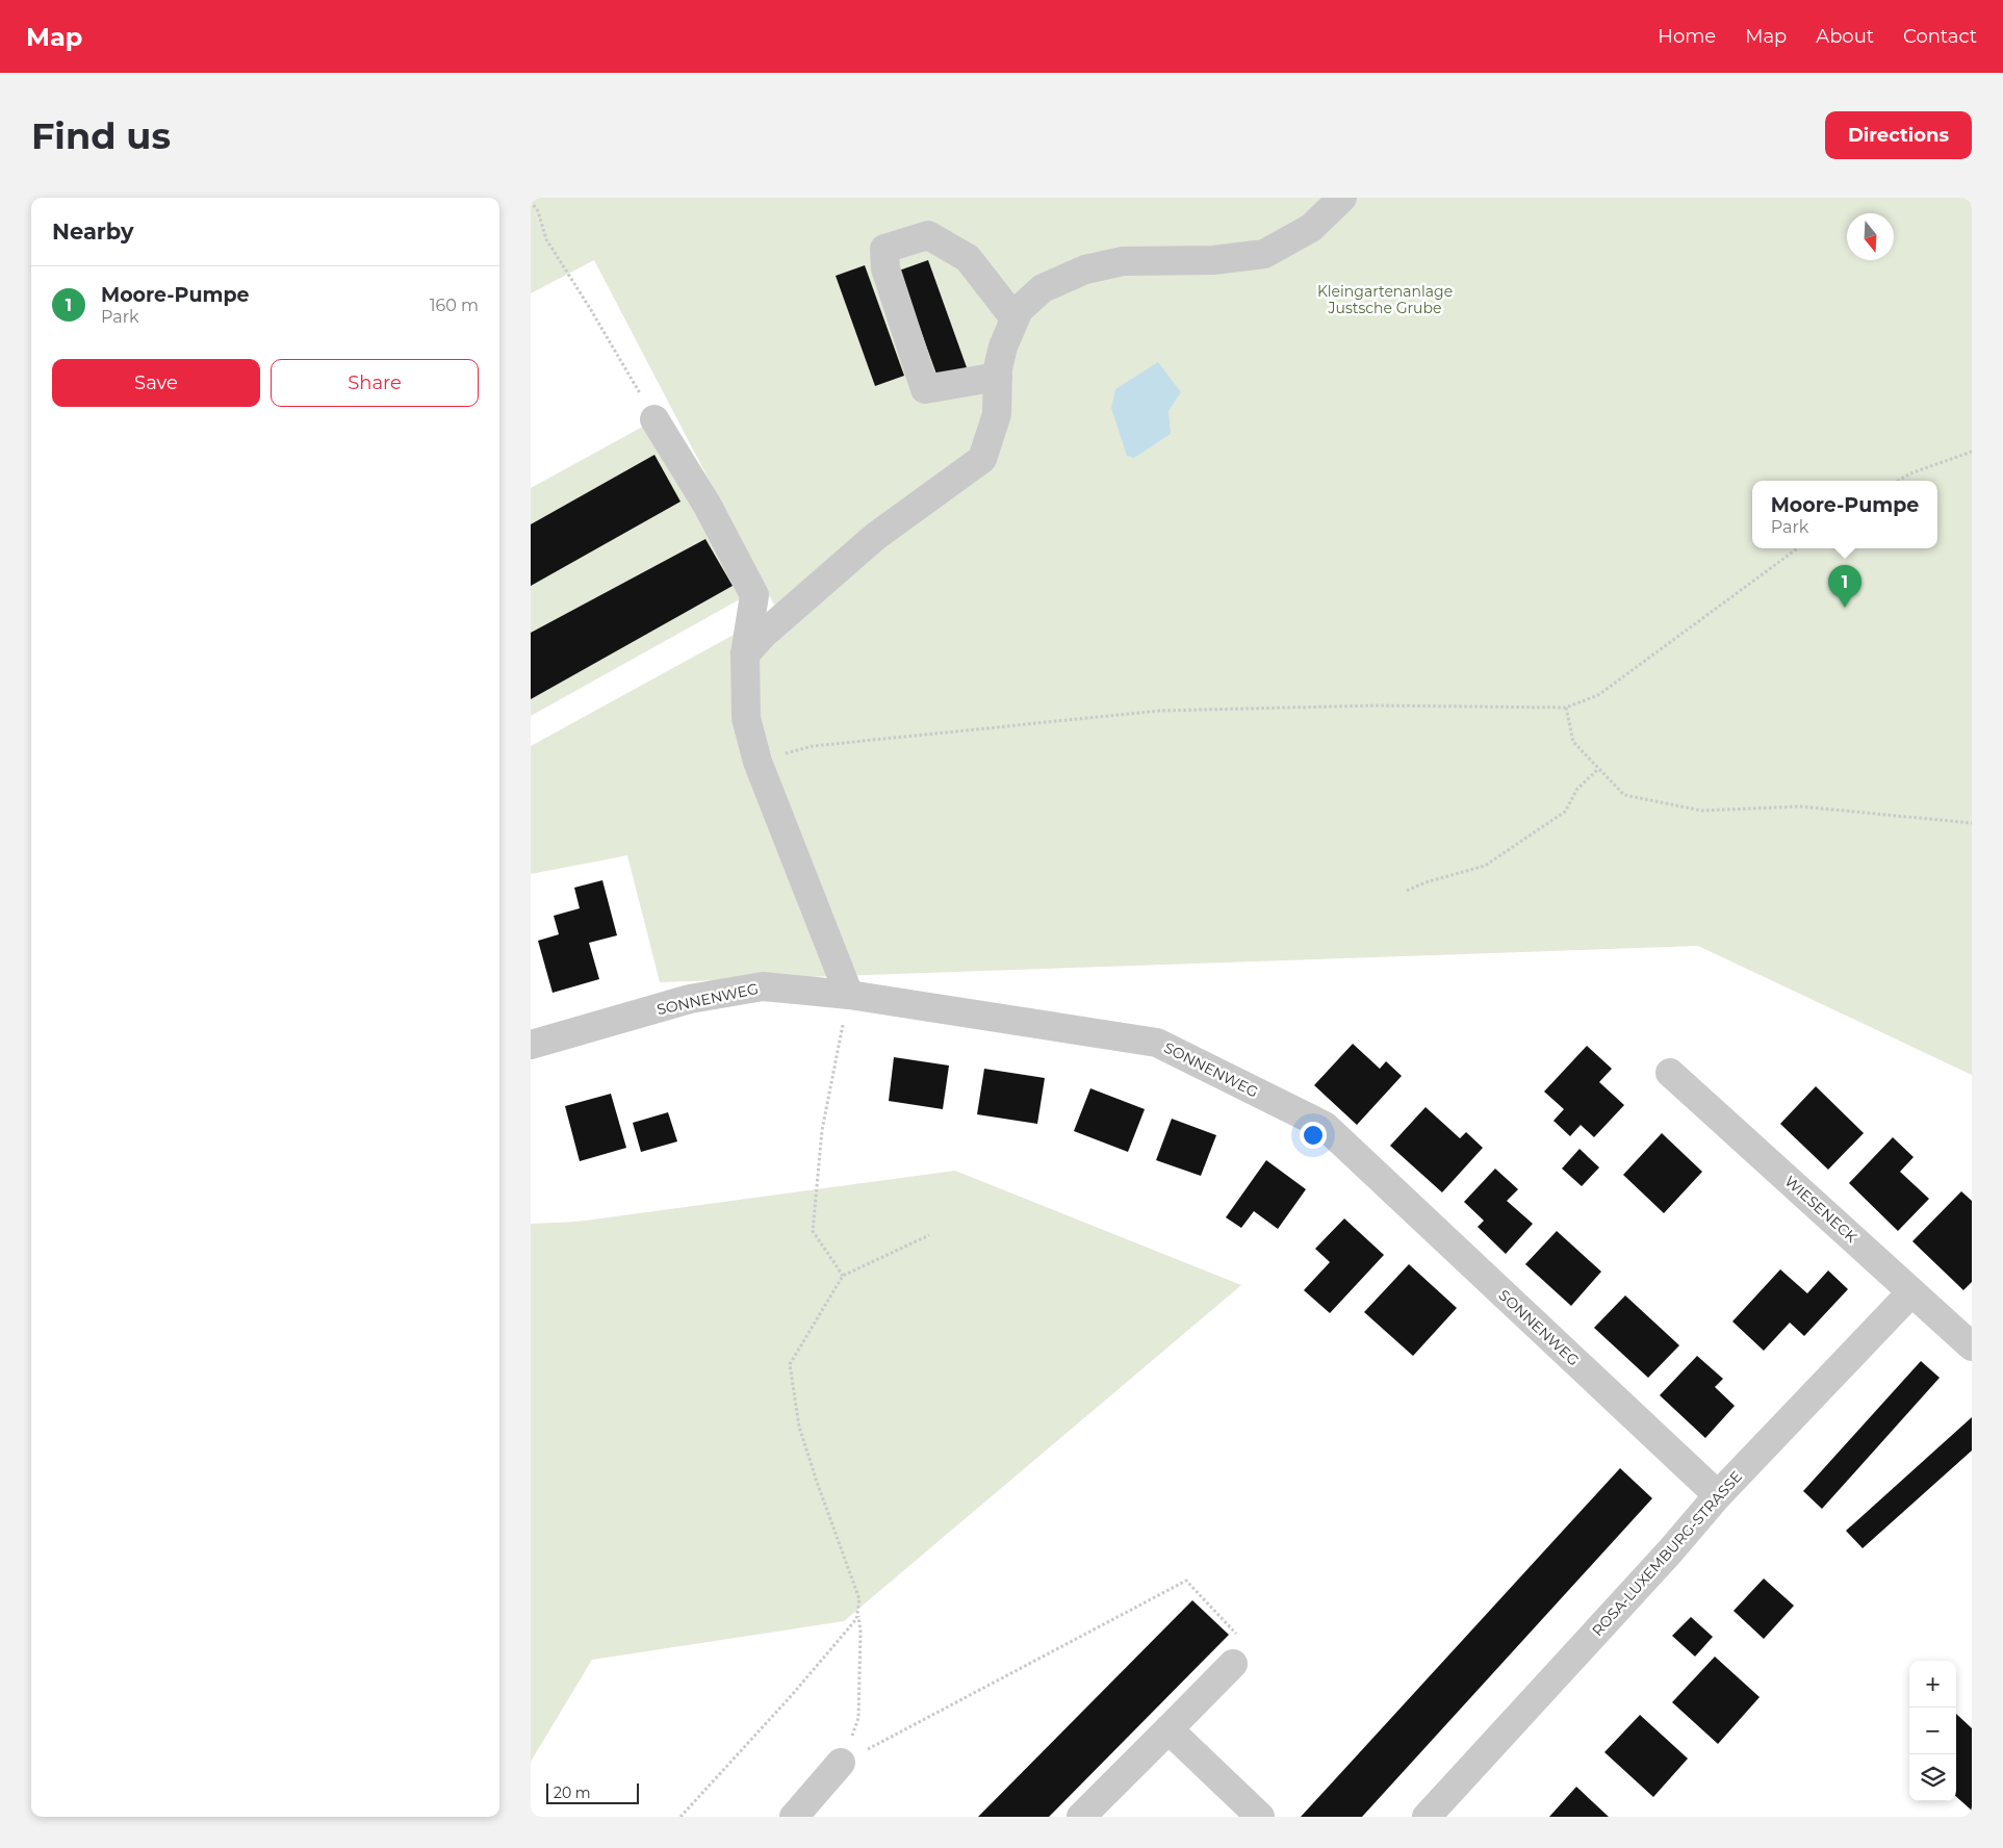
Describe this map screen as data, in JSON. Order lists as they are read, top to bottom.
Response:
{
  "streets": {
    "street": ["SONNENWEG", "WIESENECK", "ROSA-LUXEMBURG-STRASSE"]
  },
  "crossings": [
    ["SONNENWEG", "ROSA-LUXEMBURG-STRASSE"],
    ["WIESENECK", "ROSA-LUXEMBURG-STRASSE"]
  ],
  "parks": ["Kleingartenanlage Justsche Grube"],
  "scale_bar": "20 m",
  "north": "bottom",
  "page": {
    "header": "Map",
    "nav": [
      "Home",
      "Map",
      "About",
      "Contact"
    ],
    "buttons": [
      "Directions",
      ["Save", "Share"]
    ],
    "title": "Find us",
    "heading": "Nearby",
    "list": [
      {
        "mark": "1",
        "name": "Moore-Pumpe",
        "note": "Park",
        "value": "160 m"
      }
    ],
    "popup": ["Moore-Pumpe", "Park"],
    "pins": "1",
    "map_buttons": ["+", "−"],
    "scale": "20 m"
  }
}
